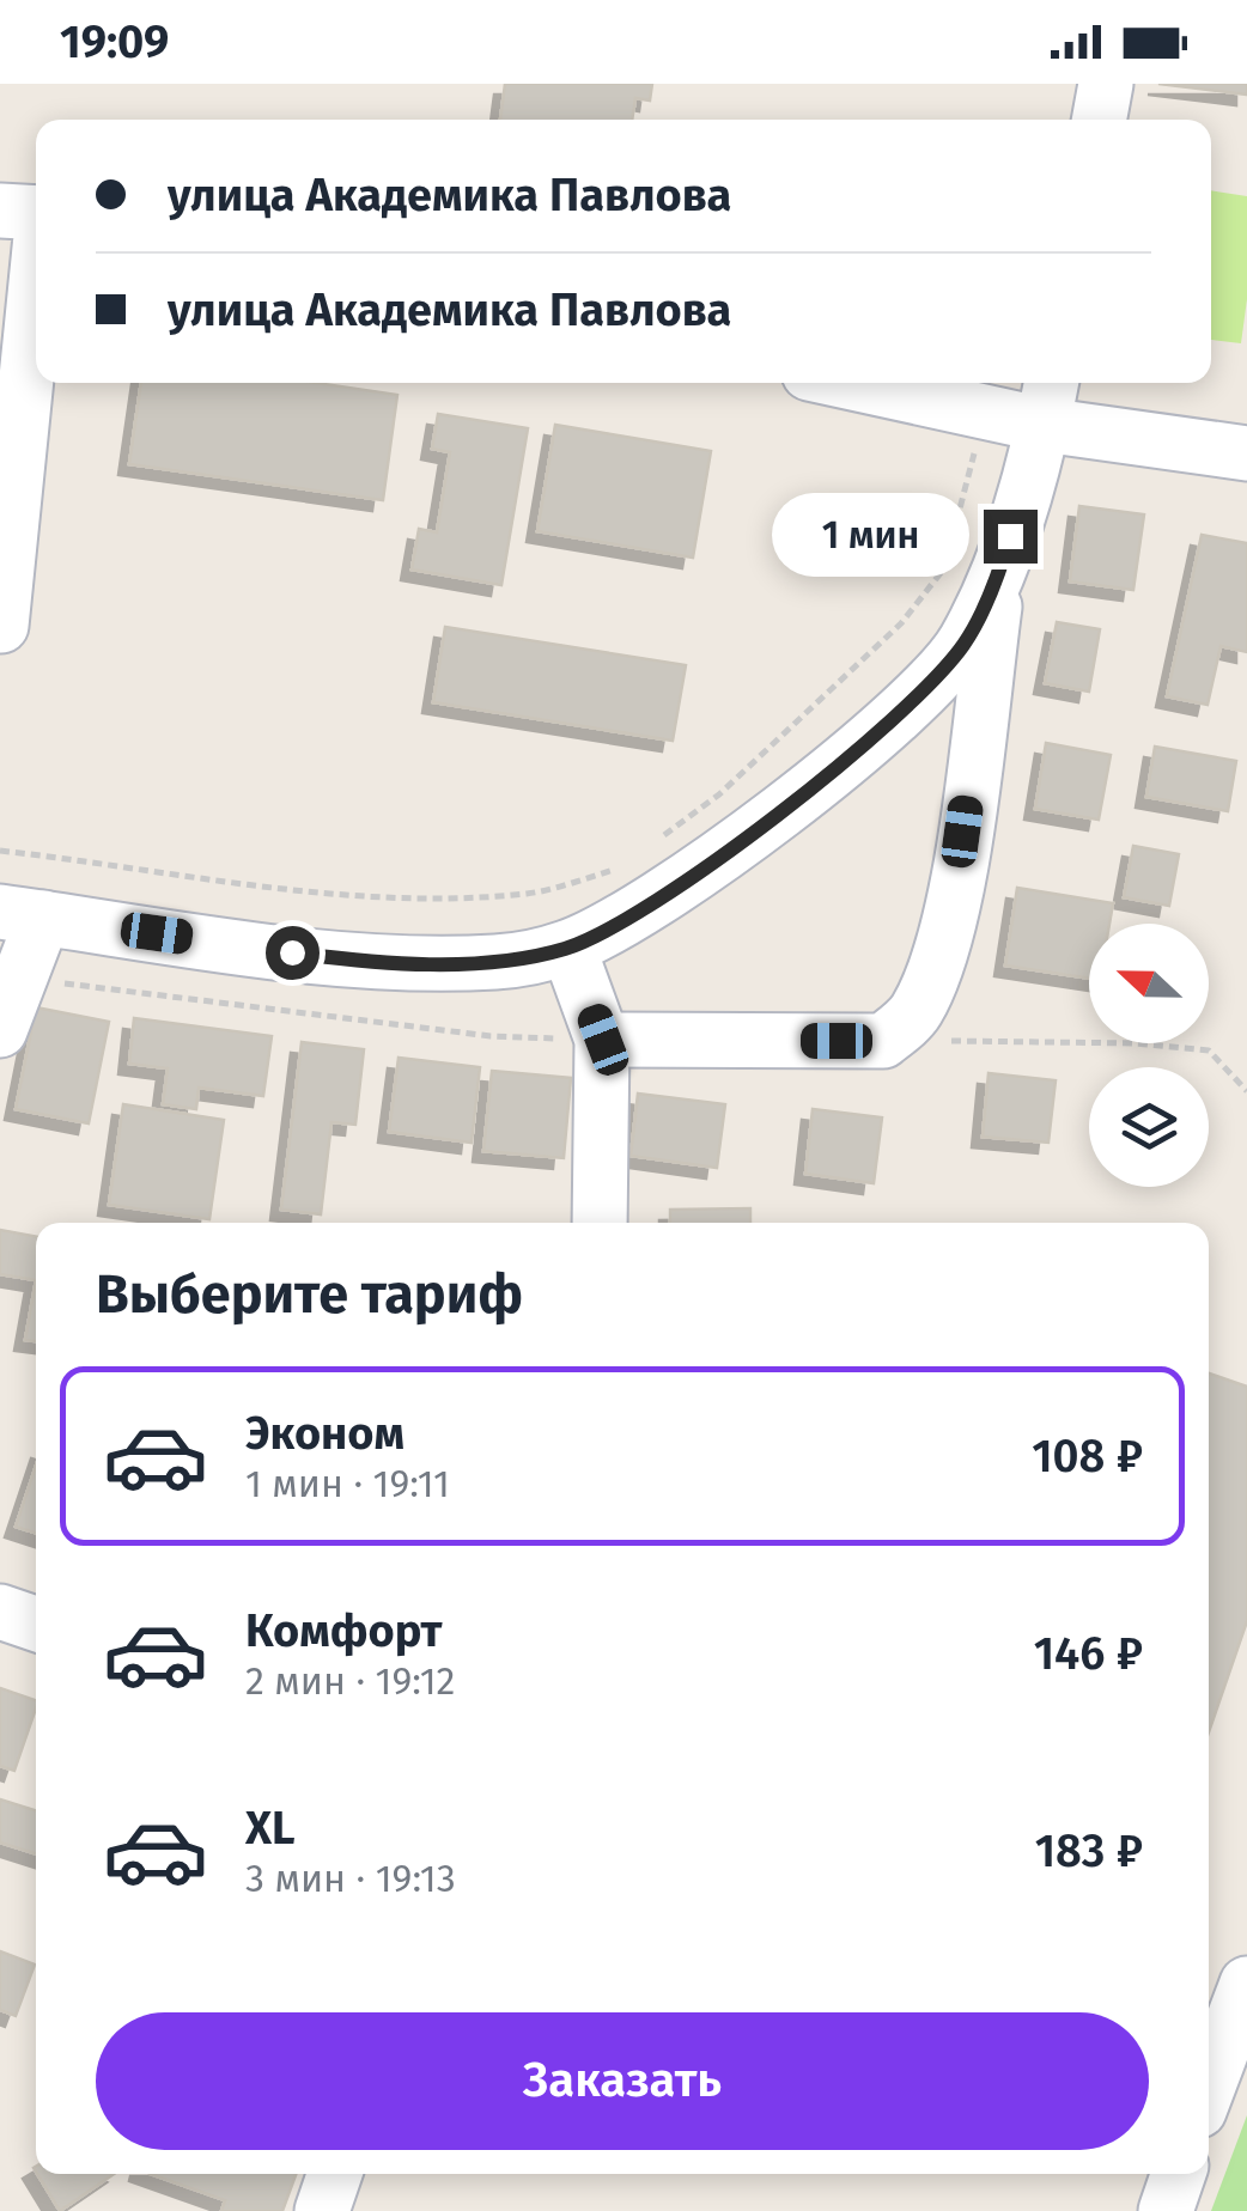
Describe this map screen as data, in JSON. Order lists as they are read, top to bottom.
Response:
{
  "north": "left",
  "page": {
    "status": "19:09",
    "banner": ["улица Академика Павлова", "улица Академика Павлова"],
    "bubble": "1 мин",
    "heading": "Выберите тариф",
    "list": [
      {
        "name": "Эконом",
        "note": "1 мин · 19:11",
        "value": "108 ₽"
      },
      {
        "name": "Комфорт",
        "note": "2 мин · 19:12",
        "value": "146 ₽"
      },
      {
        "name": "XL",
        "note": "3 мин · 19:13",
        "value": "183 ₽"
      }
    ],
    "buttons": "Заказать"
  }
}
